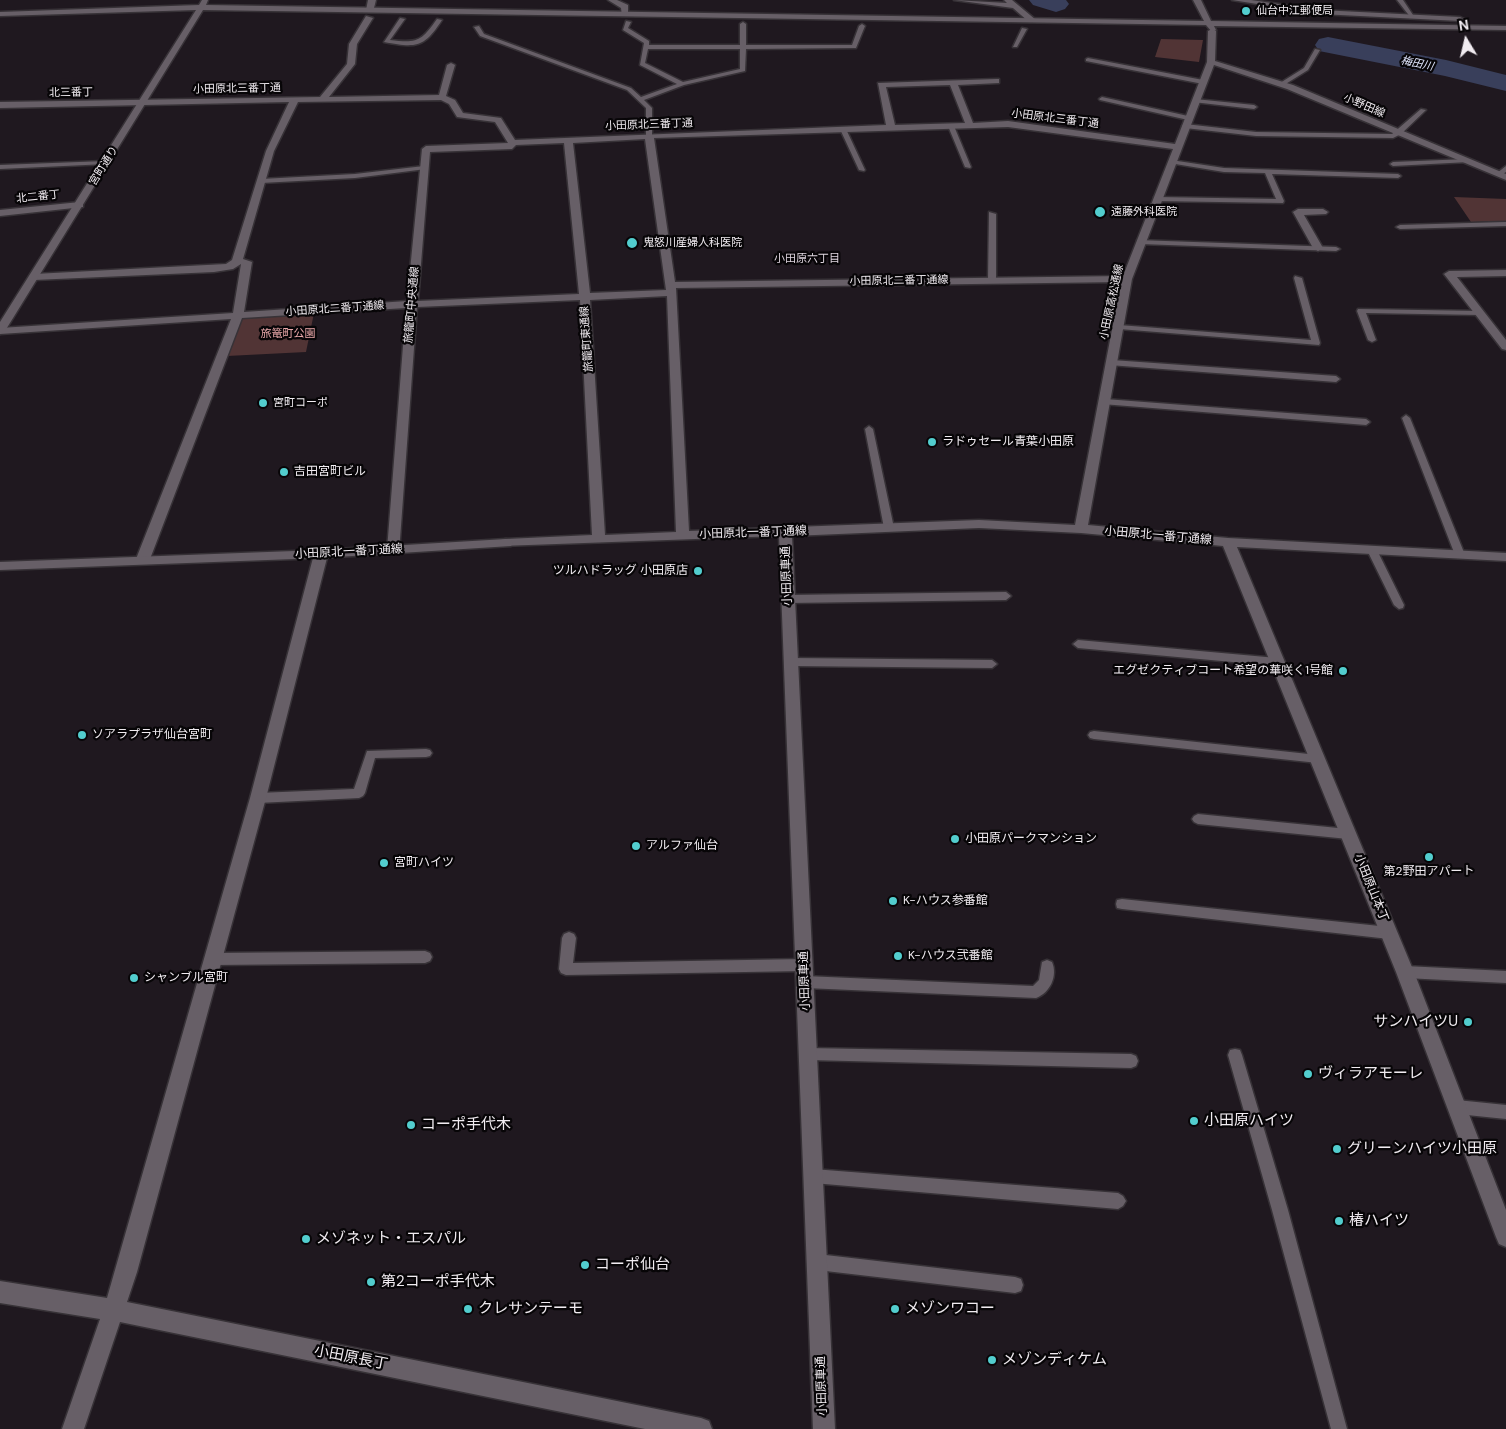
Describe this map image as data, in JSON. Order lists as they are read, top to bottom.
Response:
{
  "streets": {
    "street": [
      "小田原北三番丁通",
      "北三番丁",
      "小野田線",
      "宮町通り",
      "北二番丁",
      "小田原北二番丁通線",
      "小田原高松通線",
      "旅籠町中央通線",
      "旅籠町東通線",
      "小田原北一番丁通線",
      "小田原車通",
      "小田原山本丁",
      "小田原長丁"
    ]
  },
  "crossings": [
    ["小田原北三番丁通", "北三番丁"],
    ["小田原北三番丁通", "宮町通り"],
    ["小田原北三番丁通", "小田原高松通線"],
    ["小田原北三番丁通", "旅籠町中央通線"],
    ["小田原北三番丁通", "旅籠町東通線"],
    ["北三番丁", "宮町通り"],
    ["小野田線", "小田原高松通線"],
    ["宮町通り", "北二番丁"],
    ["宮町通り", "小田原北二番丁通線"],
    ["小田原北二番丁通線", "小田原高松通線"],
    ["小田原北二番丁通線", "旅籠町中央通線"],
    ["小田原北二番丁通線", "旅籠町東通線"],
    ["小田原高松通線", "小田原北一番丁通線"],
    ["旅籠町中央通線", "小田原北一番丁通線"],
    ["旅籠町東通線", "小田原北一番丁通線"],
    ["小田原北一番丁通線", "小田原車通"],
    ["小田原北一番丁通線", "小田原山本丁"]
  ],
  "districts": ["小田原六丁目"],
  "water": ["梅田川"],
  "parks": ["旅篭町公園"],
  "places": [
    "仙台中江郵便局",
    "遠藤外科医院",
    "鬼怒川産婦人科医院",
    "宮町コーポ",
    "ラドゥセール青葉小田原",
    "吉田宮町ビル",
    "ツルハドラッグ 小田原店",
    "エグゼクティブコート希望の華咲く1号館",
    "ソアラプラザ仙台宮町",
    "小田原パークマンション",
    "アルファ仙台",
    "第2野田アパート",
    "宮町ハイツ",
    "K-ハウス参番館",
    "K-ハウス弐番館",
    "シャンブル宮町",
    "サンハイツU",
    "ヴィラアモーレ",
    "小田原ハイツ",
    "コーポ手代木",
    "グリーンハイツ小田原",
    "椿ハイツ",
    "メゾネット・エスパル",
    "コーポ仙台",
    "第2コーポ手代木",
    "クレサンテーモ",
    "メゾンワコー",
    "メゾンディケム"
  ],
  "north": "top"
}
